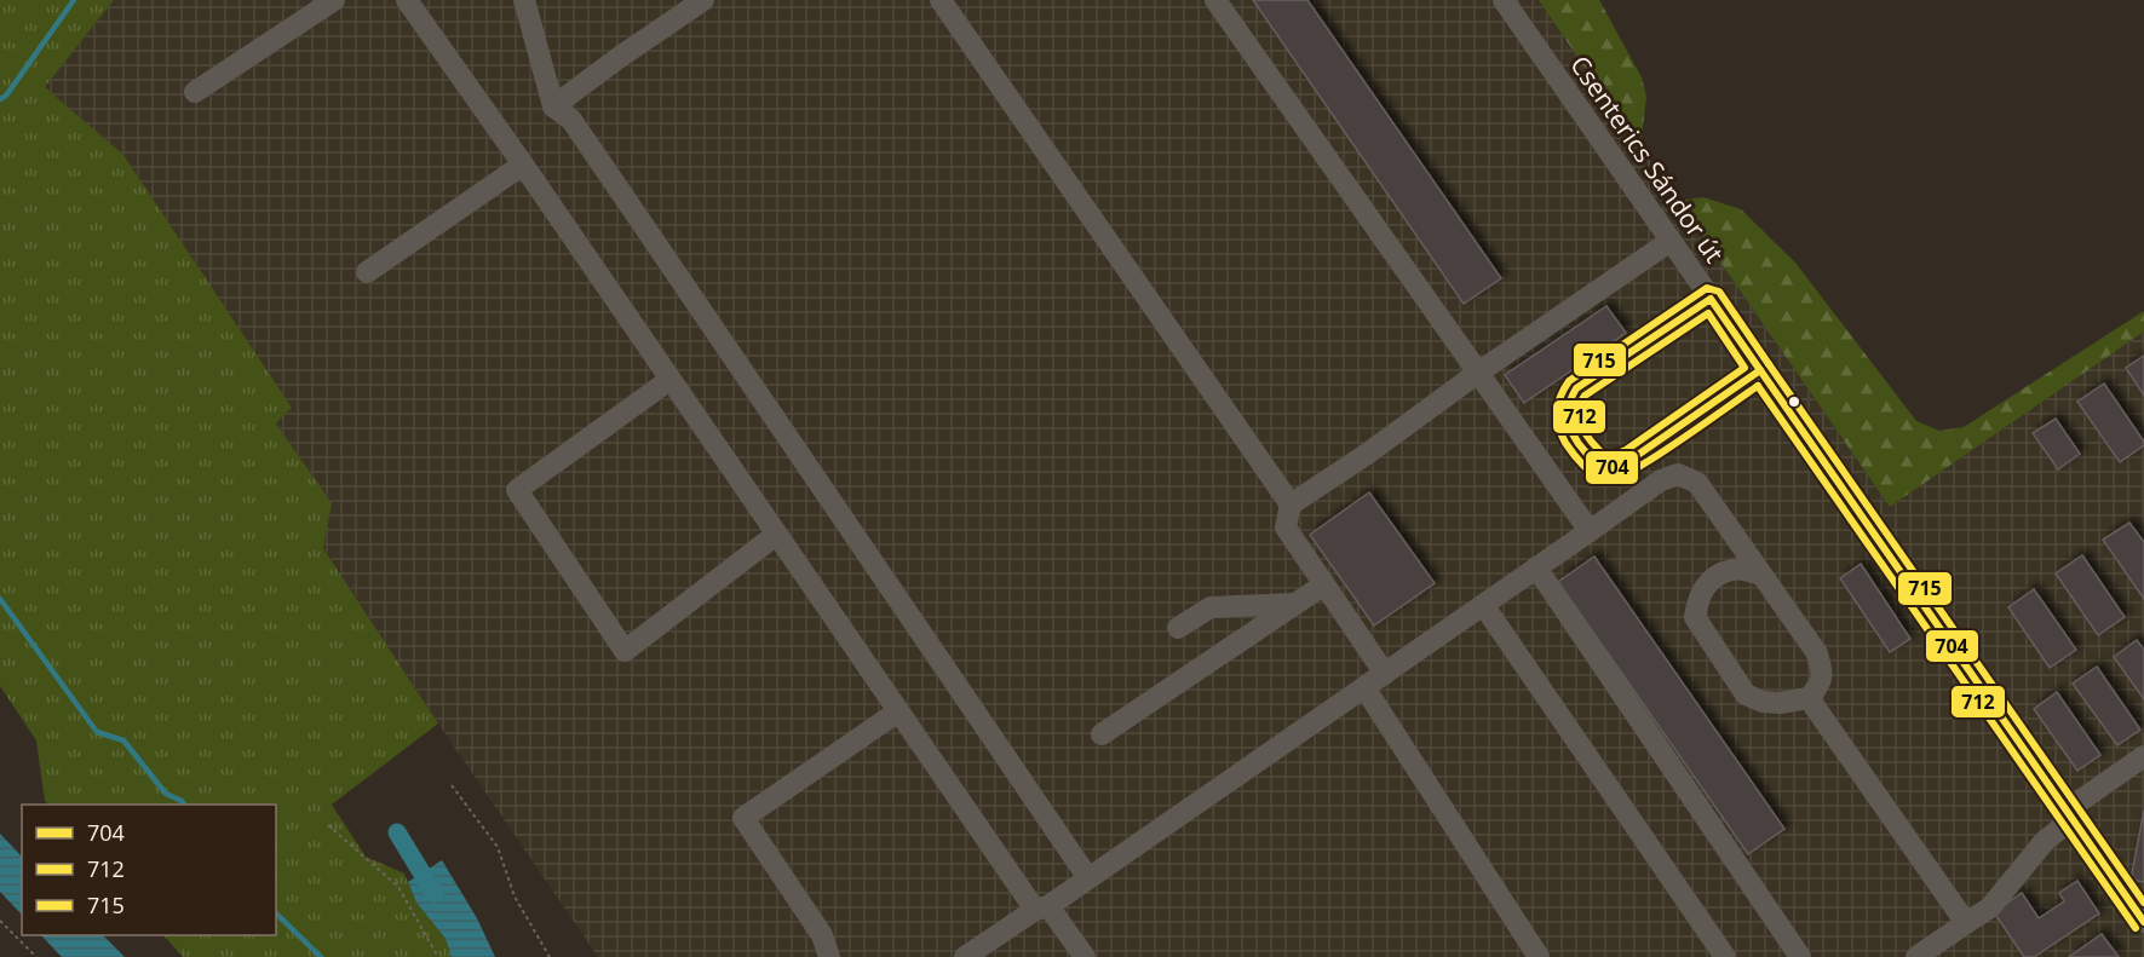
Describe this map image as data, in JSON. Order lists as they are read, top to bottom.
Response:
{
  "streets": {
    "street": ["Csenterics Sándor út"]
  },
  "lines": ["transit line 715", "transit line 704", "transit line 712"],
  "legend": ["704", "712", "715"]
}
